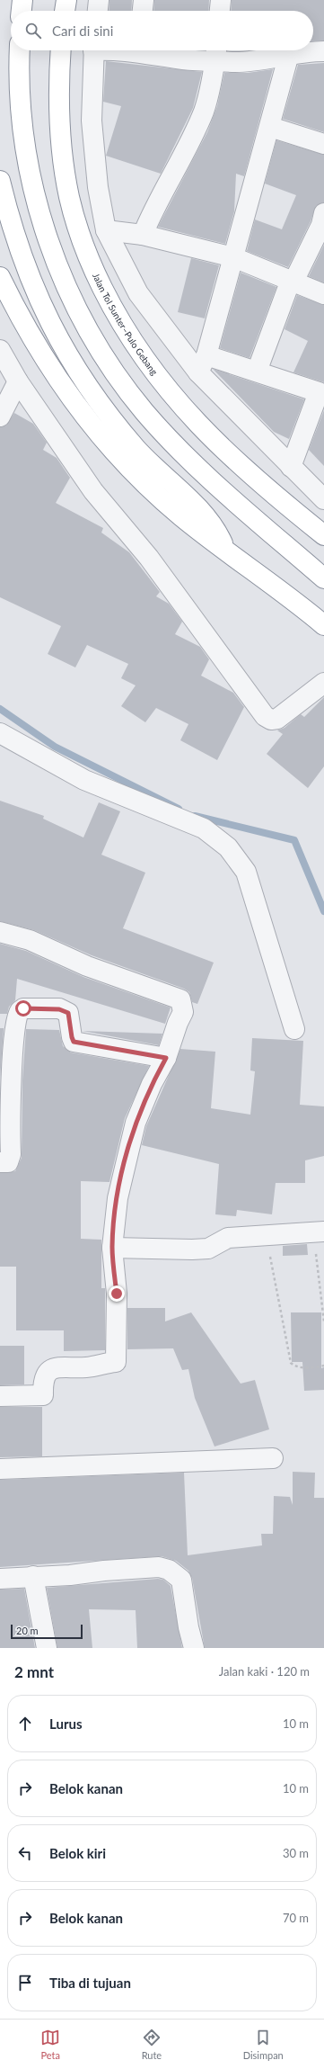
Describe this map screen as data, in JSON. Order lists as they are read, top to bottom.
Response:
{
  "streets": {
    "highway": ["Jalan Tol Sunter–Pulo Gebang"]
  },
  "scale_bar": "20 m",
  "page": {
    "search": "Cari di sini",
    "scale": "20 m",
    "heading": ["2 mnt", "Jalan kaki · 120 m"],
    "list": [
      ["Lurus", "10 m"],
      ["Belok kanan", "10 m"],
      ["Belok kiri", "30 m"],
      ["Belok kanan", "70 m"],
      "Tiba di tujuan"
    ],
    "nav": ["Peta", "Rute", "Disimpan"]
  }
}
